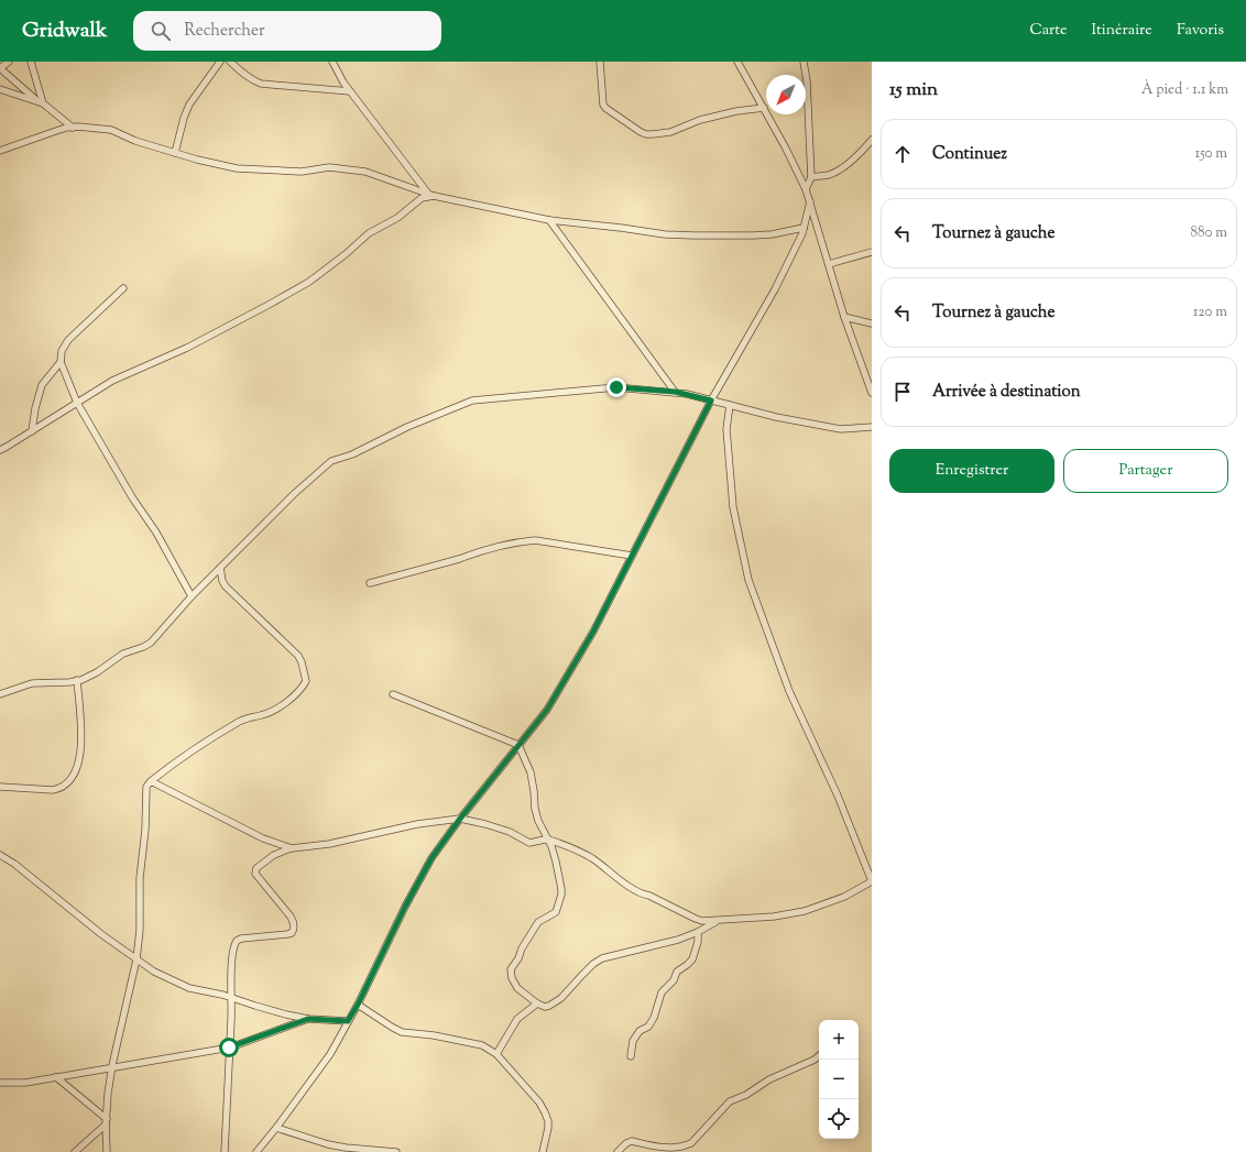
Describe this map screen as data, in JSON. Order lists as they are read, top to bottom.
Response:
{
  "north": "bottom left",
  "page": {
    "header": "Gridwalk",
    "search": "Rechercher",
    "nav": ["Carte", "Itinéraire", "Favoris"],
    "heading": ["15 min", "À pied · 1.1 km"],
    "list": [
      ["Continuez", "150 m"],
      ["Tournez à gauche", "880 m"],
      ["Tournez à gauche", "120 m"],
      "Arrivée à destination"
    ],
    "buttons": ["Enregistrer", "Partager"],
    "map_buttons": ["+", "−"]
  }
}
